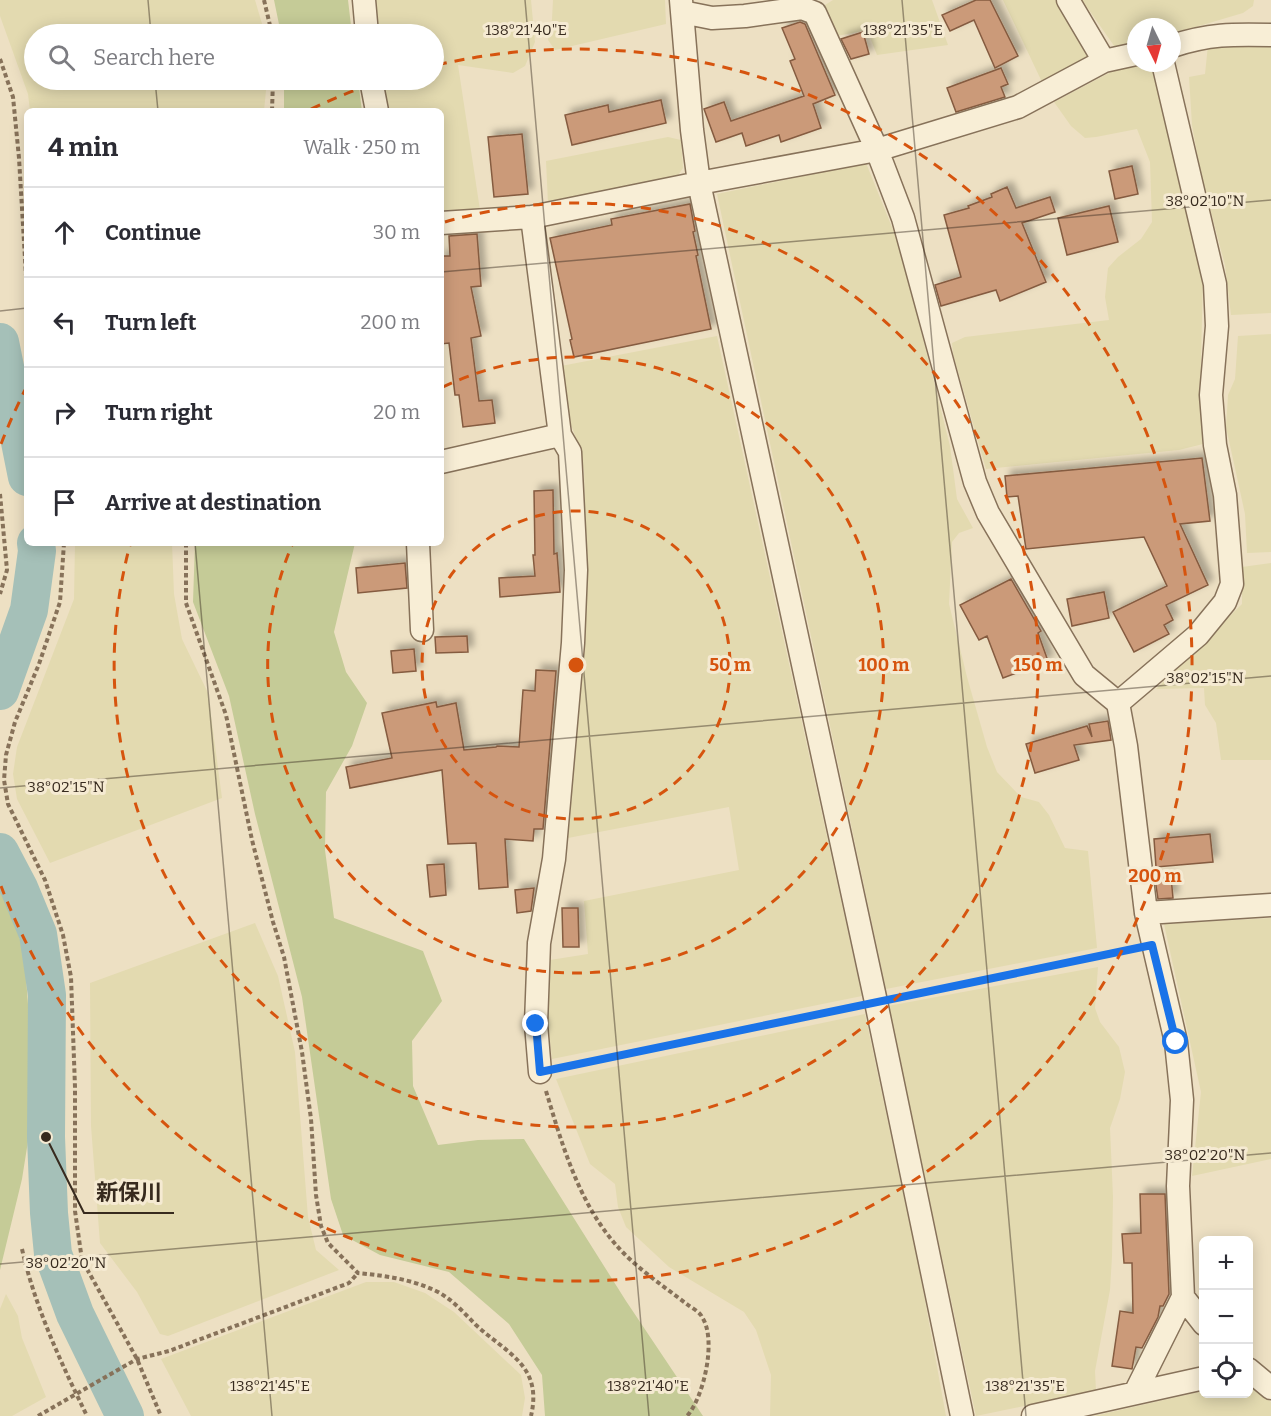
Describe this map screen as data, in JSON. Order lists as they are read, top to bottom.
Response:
{
  "places": ["新保川"],
  "north": "bottom",
  "page": {
    "search": "Search here",
    "heading": ["4 min", "Walk · 250 m"],
    "list": [
      ["Continue", "30 m"],
      ["Turn left", "200 m"],
      ["Turn right", "20 m"],
      "Arrive at destination"
    ],
    "map_buttons": ["+", "−"]
  },
  "coordinates": [
    "138°21'40\"E",
    "138°21'35\"E",
    "38°02'10\"N",
    "38°02'15\"N",
    "38°02'20\"N",
    "138°21'45\"E"
  ],
  "rings": [
    "50 m",
    "100 m",
    "150 m",
    "200 m"
  ]
}
